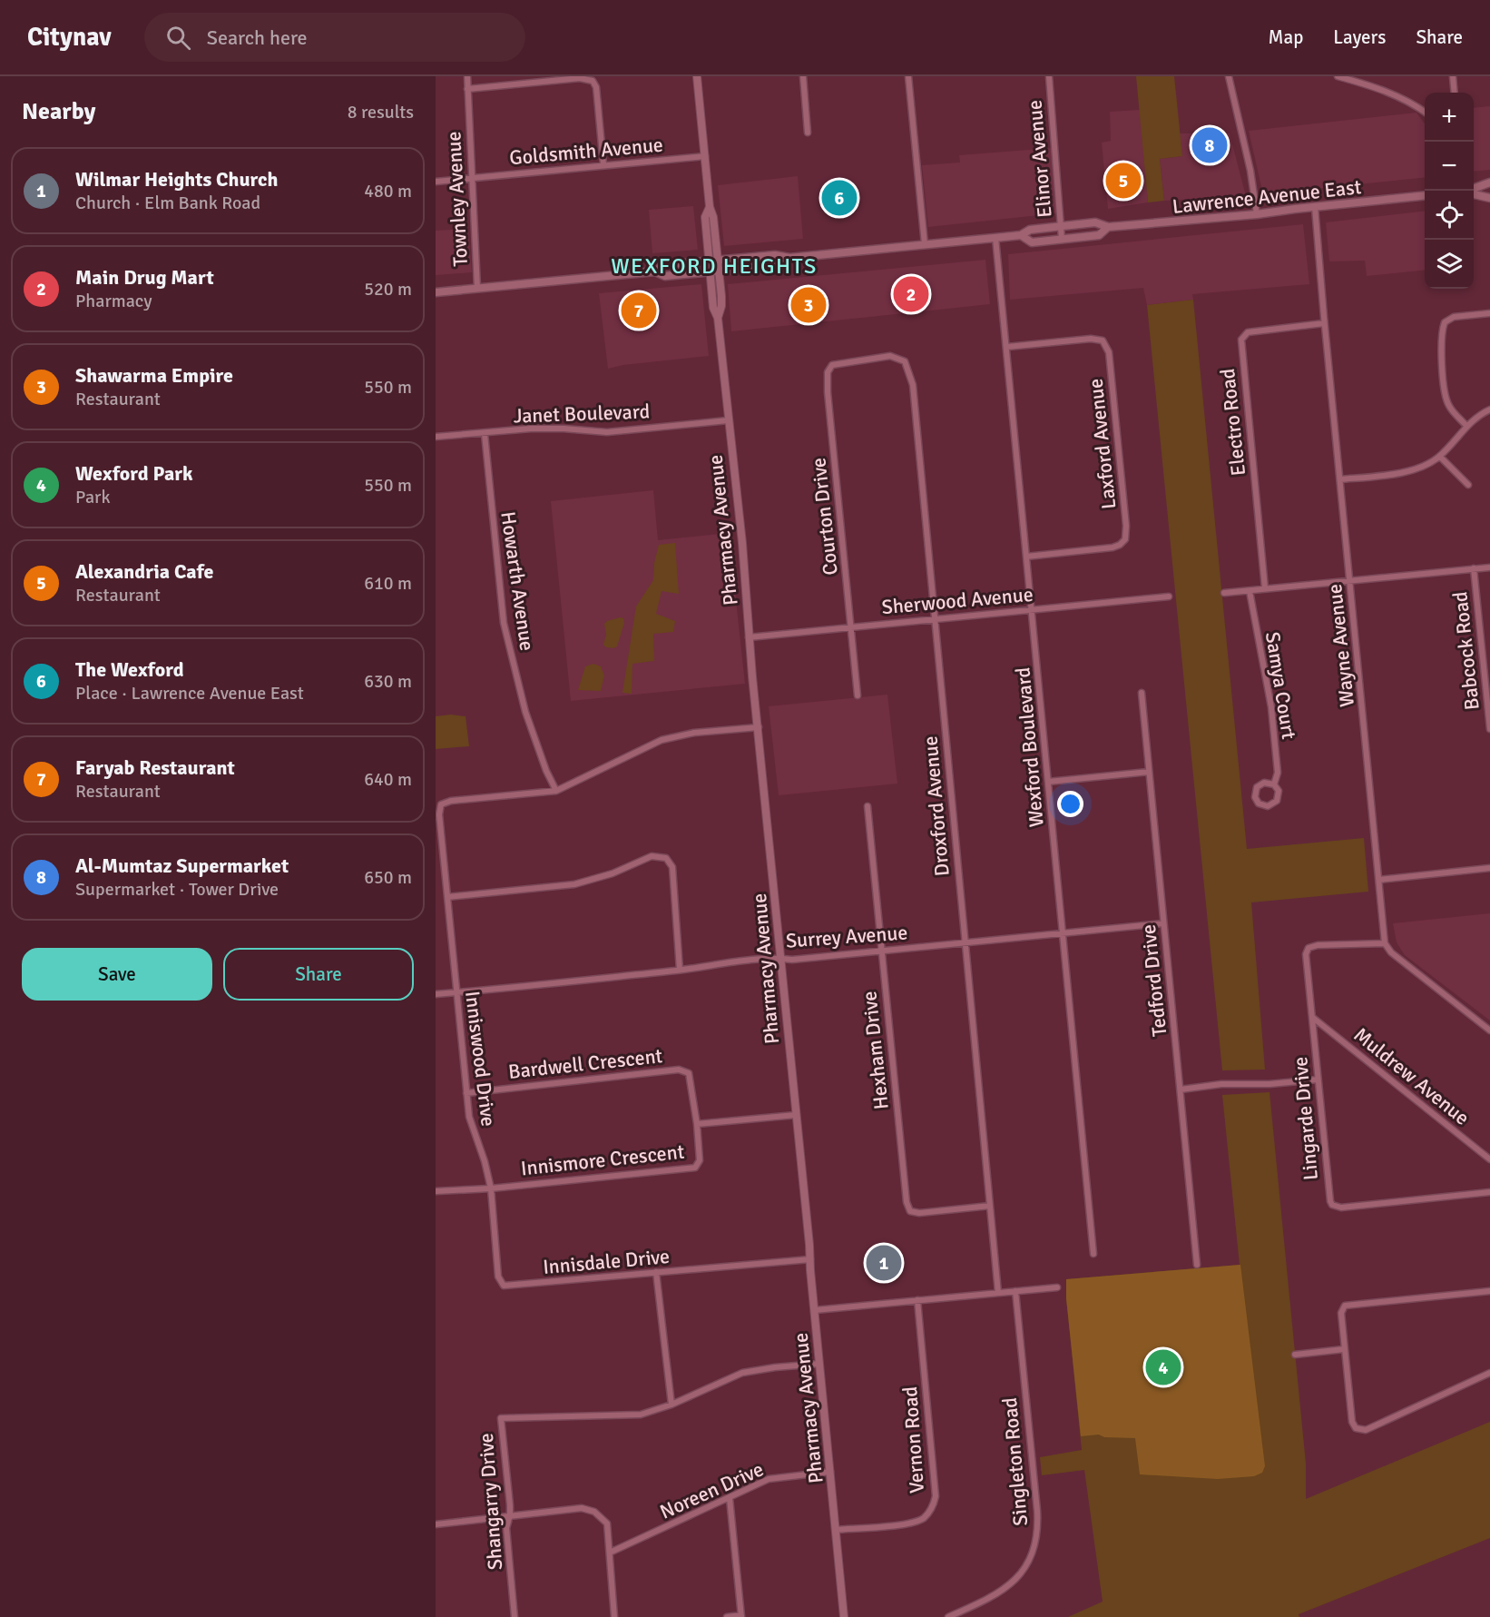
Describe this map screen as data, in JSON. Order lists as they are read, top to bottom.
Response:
{
  "streets": {
    "main road": ["Lawrence Avenue East"],
    "street": [
      "Goldsmith Avenue",
      "Elinor Avenue",
      "Townley Avenue",
      "Janet Boulevard",
      "Electro Road",
      "Laxford Avenue",
      "Courton Drive",
      "Pharmacy Avenue",
      "Howarth Avenue",
      "Sherwood Avenue",
      "Wayne Avenue",
      "Babcock Road",
      "Samya Court",
      "Wexford Boulevard",
      "Droxford Avenue",
      "Surrey Avenue",
      "Tedford Drive",
      "Hexham Drive",
      "Inniswood Drive",
      "Bardwell Crescent",
      "Muldrew Avenue",
      "Lingarde Drive",
      "Innismore Crescent",
      "Innisdale Drive",
      "Vernon Road",
      "Singleton Road",
      "Noreen Drive",
      "Shangarry Drive"
    ]
  },
  "crossings": [
    ["Goldsmith Avenue", "Townley Avenue"],
    ["Goldsmith Avenue", "Pharmacy Avenue"],
    ["Elinor Avenue", "Lawrence Avenue East"],
    ["Lawrence Avenue East", "Townley Avenue"],
    ["Lawrence Avenue East", "Pharmacy Avenue"],
    ["Lawrence Avenue East", "Wayne Avenue"],
    ["Lawrence Avenue East", "Wexford Boulevard"],
    ["Janet Boulevard", "Pharmacy Avenue"],
    ["Janet Boulevard", "Howarth Avenue"],
    ["Electro Road", "Wayne Avenue"],
    ["Laxford Avenue", "Wexford Boulevard"],
    ["Courton Drive", "Sherwood Avenue"],
    ["Courton Drive", "Droxford Avenue"],
    ["Pharmacy Avenue", "Sherwood Avenue"],
    ["Pharmacy Avenue", "Surrey Avenue"],
    ["Pharmacy Avenue", "Inniswood Drive"],
    ["Pharmacy Avenue", "Innismore Crescent"],
    ["Pharmacy Avenue", "Innisdale Drive"],
    ["Pharmacy Avenue", "Vernon Road"],
    ["Pharmacy Avenue", "Noreen Drive"],
    ["Pharmacy Avenue", "Shangarry Drive"],
    ["Howarth Avenue", "Inniswood Drive"],
    ["Sherwood Avenue", "Wexford Boulevard"],
    ["Sherwood Avenue", "Droxford Avenue"],
    ["Wayne Avenue", "Lingarde Drive"],
    ["Wexford Boulevard", "Surrey Avenue"],
    ["Droxford Avenue", "Surrey Avenue"],
    ["Droxford Avenue", "Hexham Drive"],
    ["Surrey Avenue", "Tedford Drive"],
    ["Surrey Avenue", "Hexham Drive"],
    ["Surrey Avenue", "Inniswood Drive"],
    ["Inniswood Drive", "Bardwell Crescent"],
    ["Inniswood Drive", "Innismore Crescent"],
    ["Inniswood Drive", "Innisdale Drive"],
    ["Bardwell Crescent", "Innismore Crescent"],
    ["Muldrew Avenue", "Lingarde Drive"],
    ["Innismore Crescent", "Innisdale Drive"]
  ],
  "districts": ["WEXFORD HEIGHTS"],
  "page": {
    "header": "Citynav",
    "search": "Search here",
    "nav": ["Map", "Layers", "Share"],
    "heading": ["Nearby", "8 results"],
    "map_buttons": ["+", "−"],
    "pins": [
      "8",
      "5",
      "6",
      "2",
      "3",
      "7",
      "1",
      "4"
    ],
    "list": [
      {
        "mark": "1",
        "name": "Wilmar Heights Church",
        "note": "Church · Elm Bank Road",
        "value": "480 m"
      },
      {
        "mark": "2",
        "name": "Main Drug Mart",
        "note": "Pharmacy",
        "value": "520 m"
      },
      {
        "mark": "3",
        "name": "Shawarma Empire",
        "note": "Restaurant",
        "value": "550 m"
      },
      {
        "mark": "4",
        "name": "Wexford Park",
        "note": "Park",
        "value": "550 m"
      },
      {
        "mark": "5",
        "name": "Alexandria Cafe",
        "note": "Restaurant",
        "value": "610 m"
      },
      {
        "mark": "6",
        "name": "The Wexford",
        "note": "Place · Lawrence Avenue East",
        "value": "630 m"
      },
      {
        "mark": "7",
        "name": "Faryab Restaurant",
        "note": "Restaurant",
        "value": "640 m"
      },
      {
        "mark": "8",
        "name": "Al-Mumtaz Supermarket",
        "note": "Supermarket · Tower Drive",
        "value": "650 m"
      }
    ],
    "buttons": ["Save", "Share"]
  }
}
